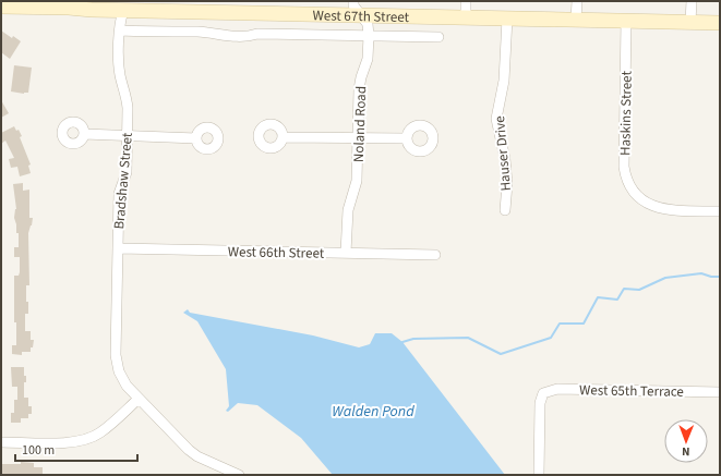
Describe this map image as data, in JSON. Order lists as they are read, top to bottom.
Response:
{
  "streets": {
    "street": [
      "West 67th Street",
      "Haskins Street",
      "Noland Road",
      "Hauser Drive",
      "Bradshaw Street",
      "West 66th Street",
      "West 65th Terrace"
    ]
  },
  "crossings": [
    ["West 67th Street", "Haskins Street"],
    ["West 67th Street", "Noland Road"],
    ["West 67th Street", "Hauser Drive"],
    ["West 67th Street", "Bradshaw Street"],
    ["Noland Road", "West 66th Street"],
    ["Bradshaw Street", "West 66th Street"]
  ],
  "water": ["Walden Pond"],
  "scale_bar": "100 m",
  "north": "bottom"
}
